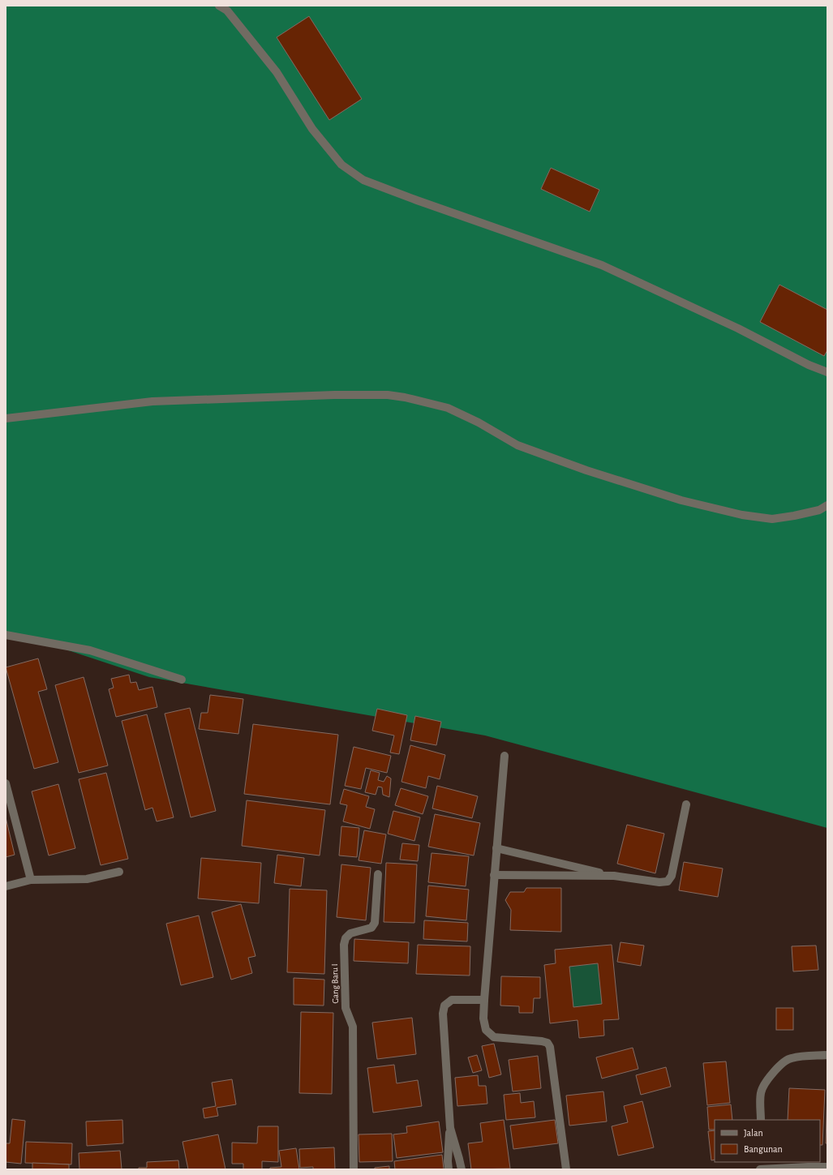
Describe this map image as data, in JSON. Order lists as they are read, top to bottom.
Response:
{
  "streets": {
    "street": ["Gang Baru I"]
  },
  "legend": ["Jalan", "Bangunan"]
}
